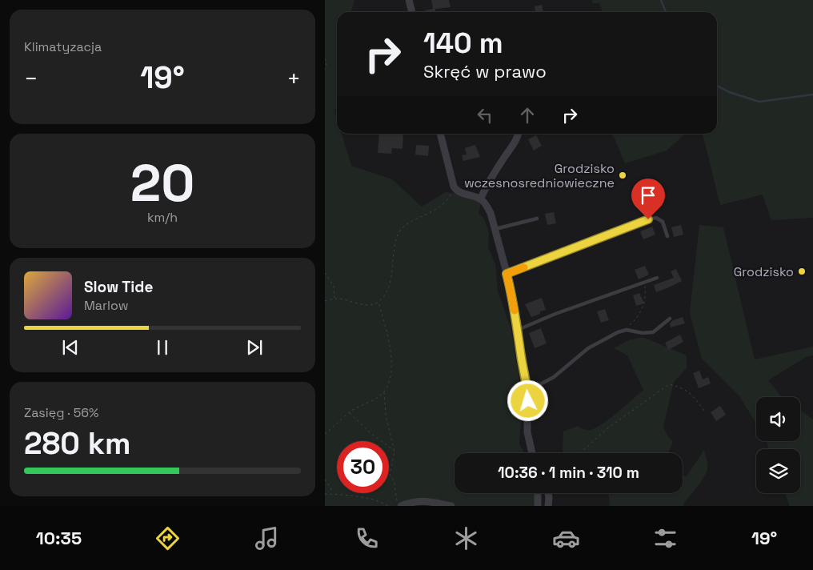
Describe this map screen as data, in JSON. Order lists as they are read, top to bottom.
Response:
{
  "places": ["Grodzisko wczesnosredniowieczne", "Grodzisko"],
  "page": {
    "tile": [
      "Klimatyzacja",
      ["20", "km/h"],
      ["Zasięg · 56%", "280 km"]
    ],
    "turn": ["140 m", "Skręć w prawo"],
    "heat": ["−", "19°", "+"],
    "song": ["Slow Tide", "Marlow"],
    "limit": "30",
    "trip": "10:36 · 1 min · 310 m",
    "tabs": ["10:35", "19°"]
  }
}
